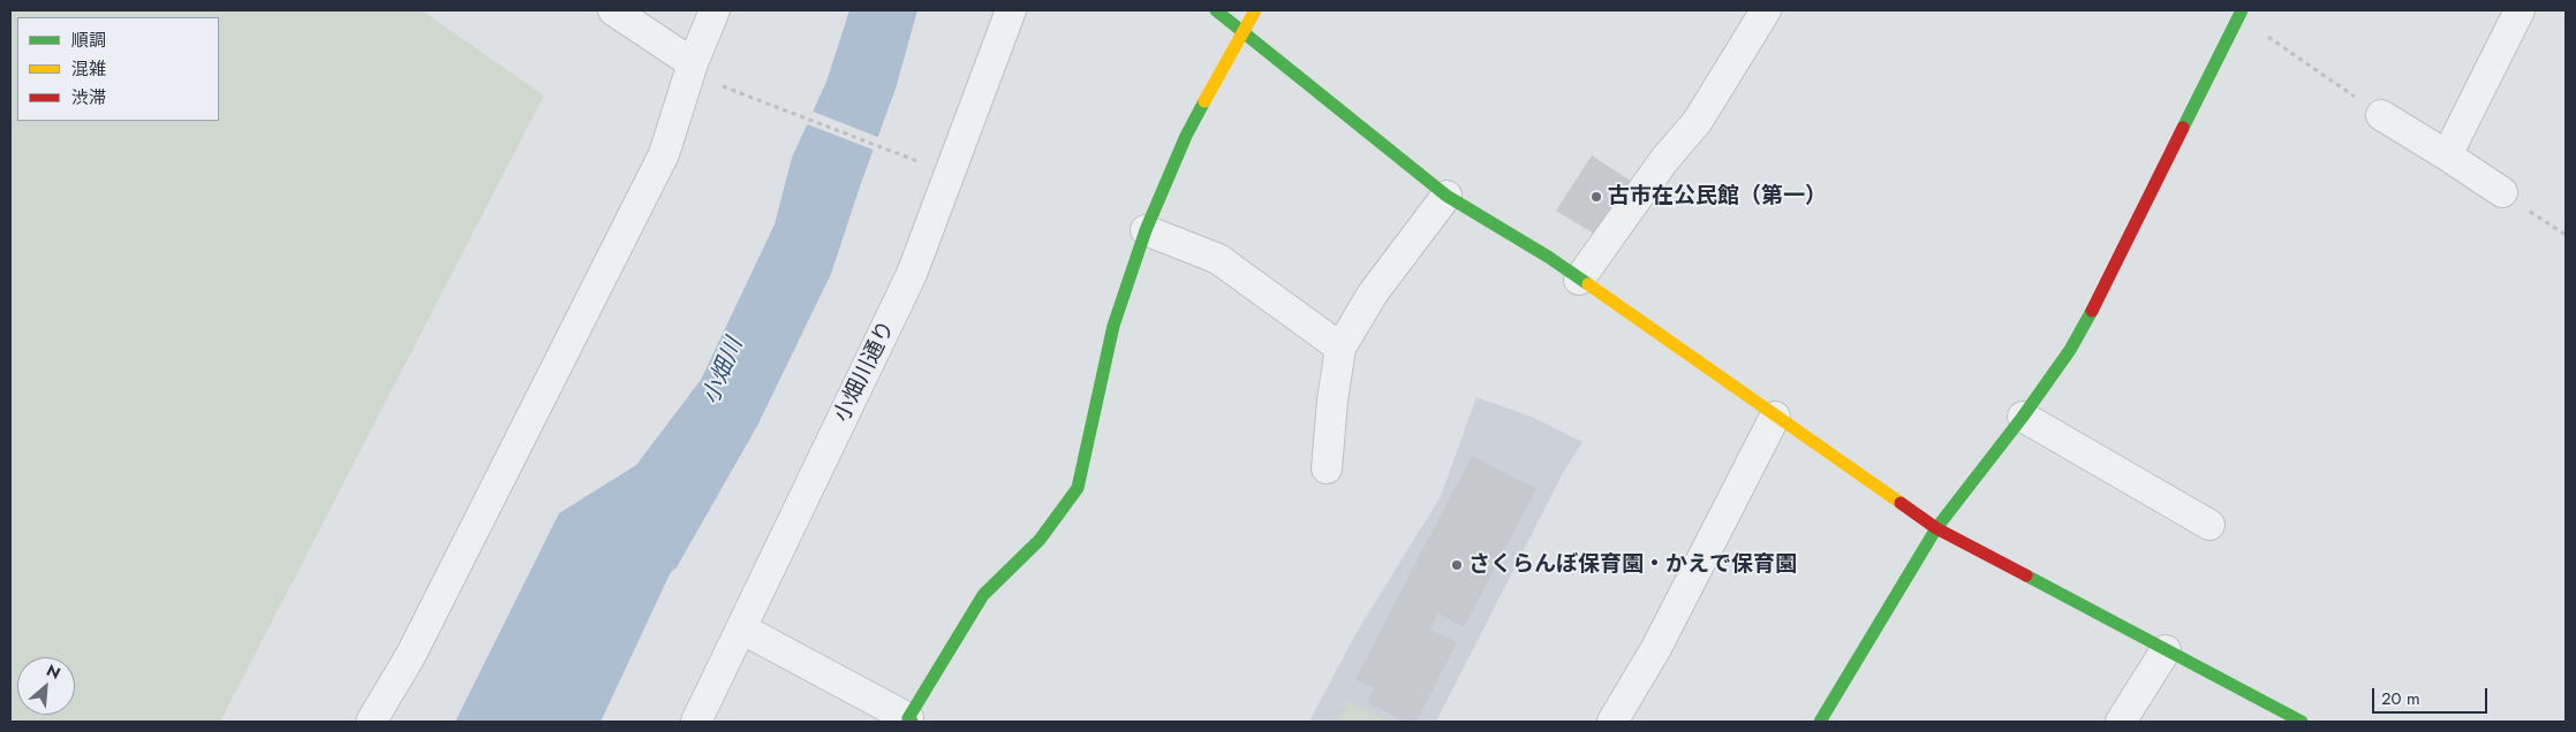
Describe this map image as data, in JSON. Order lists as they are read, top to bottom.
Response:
{
  "streets": {
    "street": ["小畑川通り"]
  },
  "water": ["小畑川"],
  "places": ["古市在公民館（第一）", "さくらんぼ保育園・かえで保育園"],
  "legend": ["順調", "混雑", "渋滞"],
  "scale_bar": "20 m",
  "north": "top right"
}
